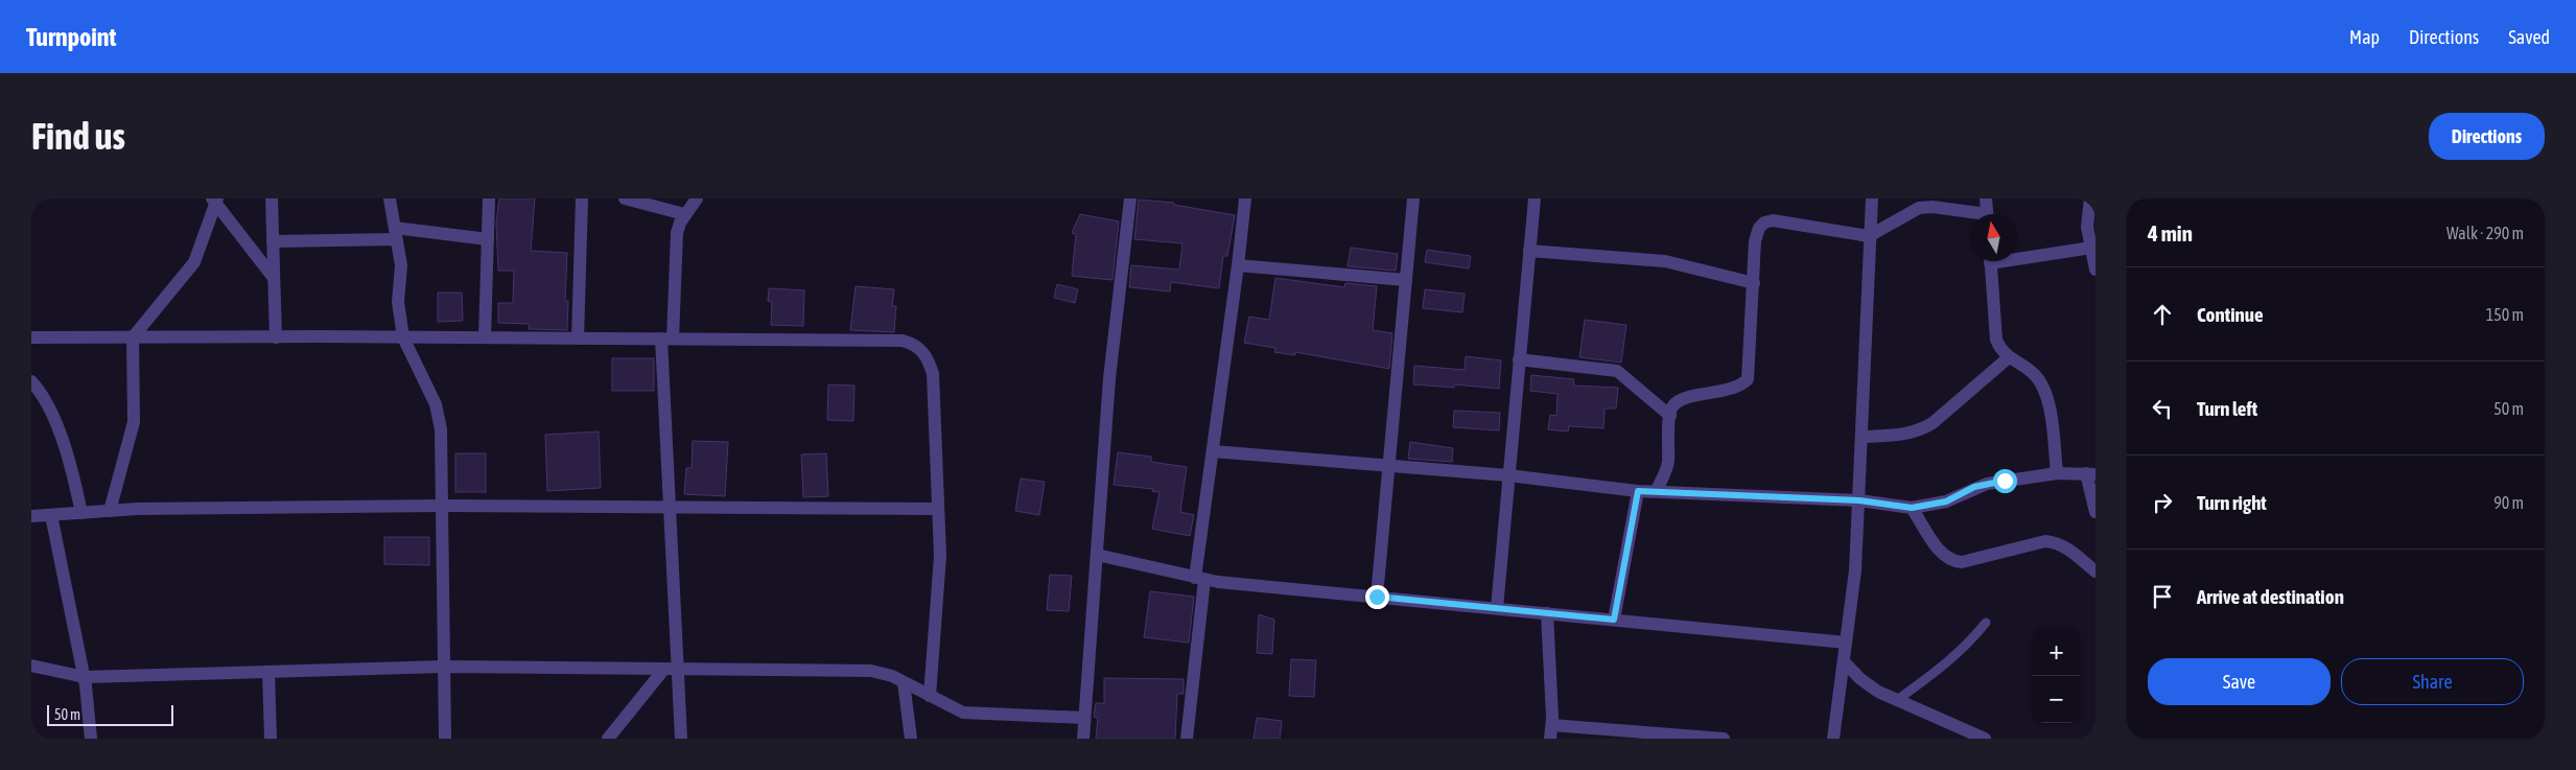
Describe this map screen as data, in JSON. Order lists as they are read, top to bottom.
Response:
{
  "scale_bar": "50 m",
  "north": "top",
  "page": {
    "header": "Turnpoint",
    "nav": ["Map", "Directions", "Saved"],
    "buttons": [
      "Directions",
      ["Save", "Share"]
    ],
    "title": "Find us",
    "heading": ["4 min", "Walk · 290 m"],
    "list": [
      ["Continue", "150 m"],
      ["Turn left", "50 m"],
      ["Turn right", "90 m"],
      "Arrive at destination"
    ],
    "map_buttons": ["+", "−"],
    "scale": "50 m"
  }
}
